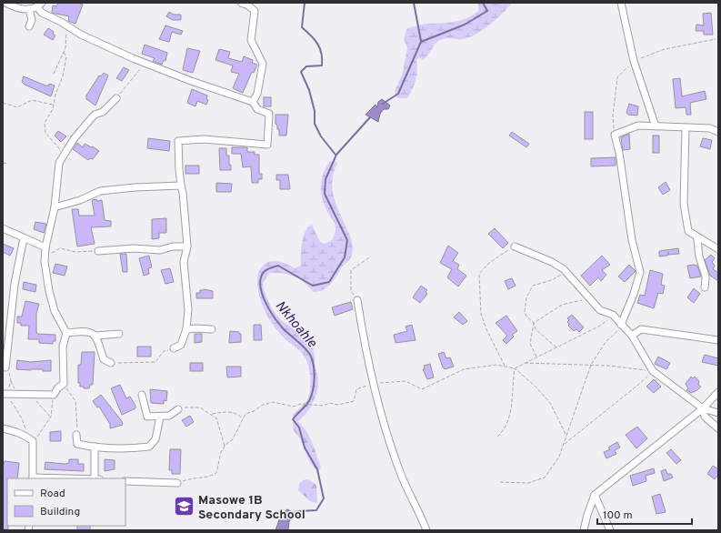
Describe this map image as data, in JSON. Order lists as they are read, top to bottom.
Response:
{
  "water": ["Nkhoahle"],
  "places": {
    "school or university": ["Masowe 1B Secondary School"]
  },
  "legend": ["Road", "Building"],
  "scale_bar": "100 m"
}
